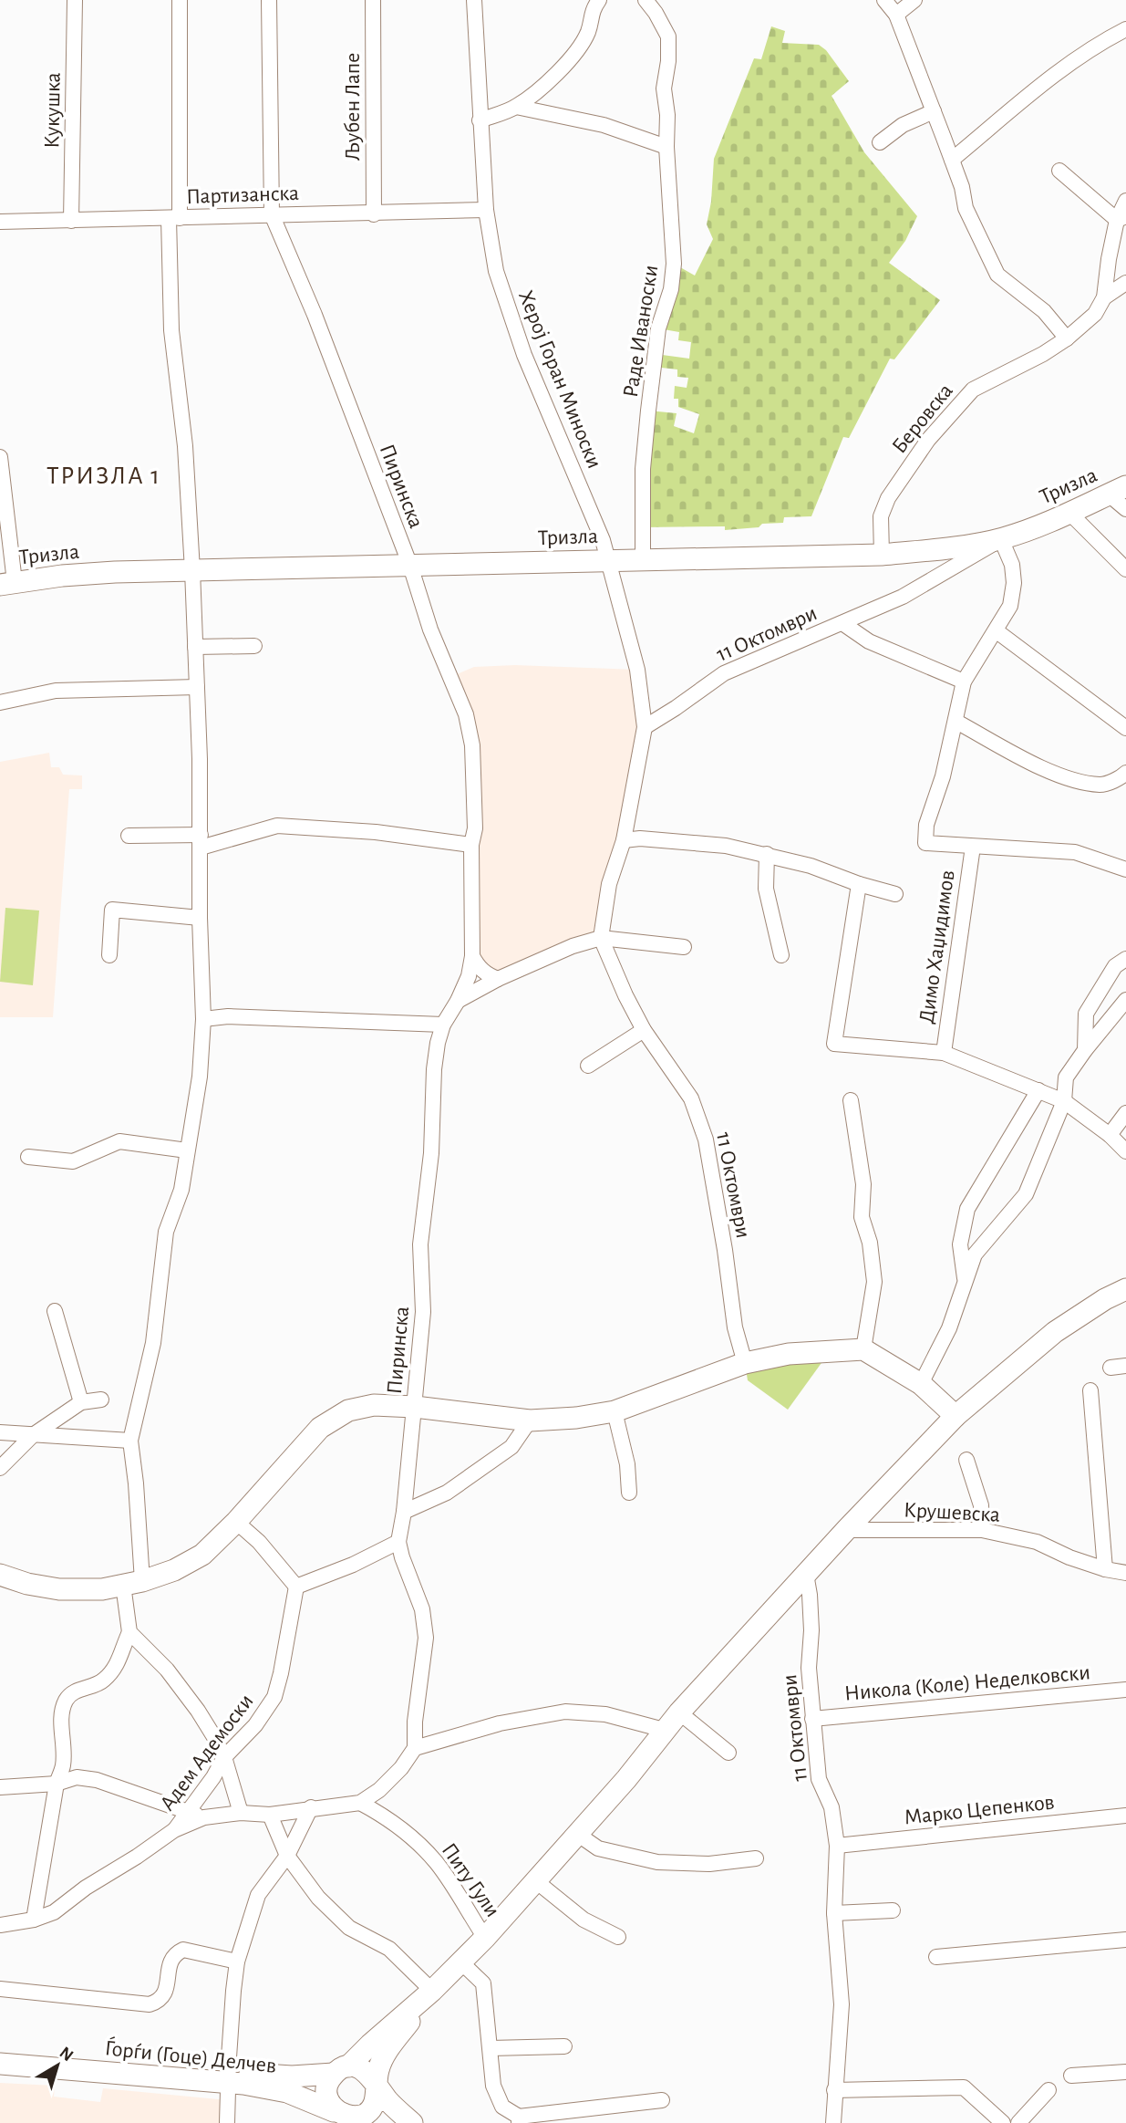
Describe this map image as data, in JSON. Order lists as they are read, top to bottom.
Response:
{
  "streets": {
    "street": [
      "Љубен Лапе",
      "Кукушка",
      "Партизанска",
      "Раде Иваноски",
      "Херој Горан Миноски",
      "Беровска",
      "Пиринска",
      "Тризла",
      "11 Октомври",
      "Димо Хаџидимов",
      "Крушевска",
      "Никола (Коле) Неделковски",
      "Адем Адемоски",
      "Марко Цепенков",
      "Питу Гули",
      "Ѓорѓи (Гоце) Делчев"
    ]
  },
  "crossings": [
    ["Љубен Лапе", "Партизанска"],
    ["Кукушка", "Партизанска"],
    ["Партизанска", "Херој Горан Миноски"],
    ["Партизанска", "Пиринска"],
    ["Раде Иваноски", "Тризла"],
    ["Херој Горан Миноски", "Тризла"],
    ["Беровска", "Тризла"],
    ["Пиринска", "Тризла"],
    ["Пиринска", "11 Октомври"],
    ["Тризла", "11 Октомври"],
    ["11 Октомври", "Никола (Коле) Неделковски"],
    ["11 Октомври", "Марко Цепенков"]
  ],
  "districts": ["ТРИЗЛА 1"],
  "north": "top right"
}
